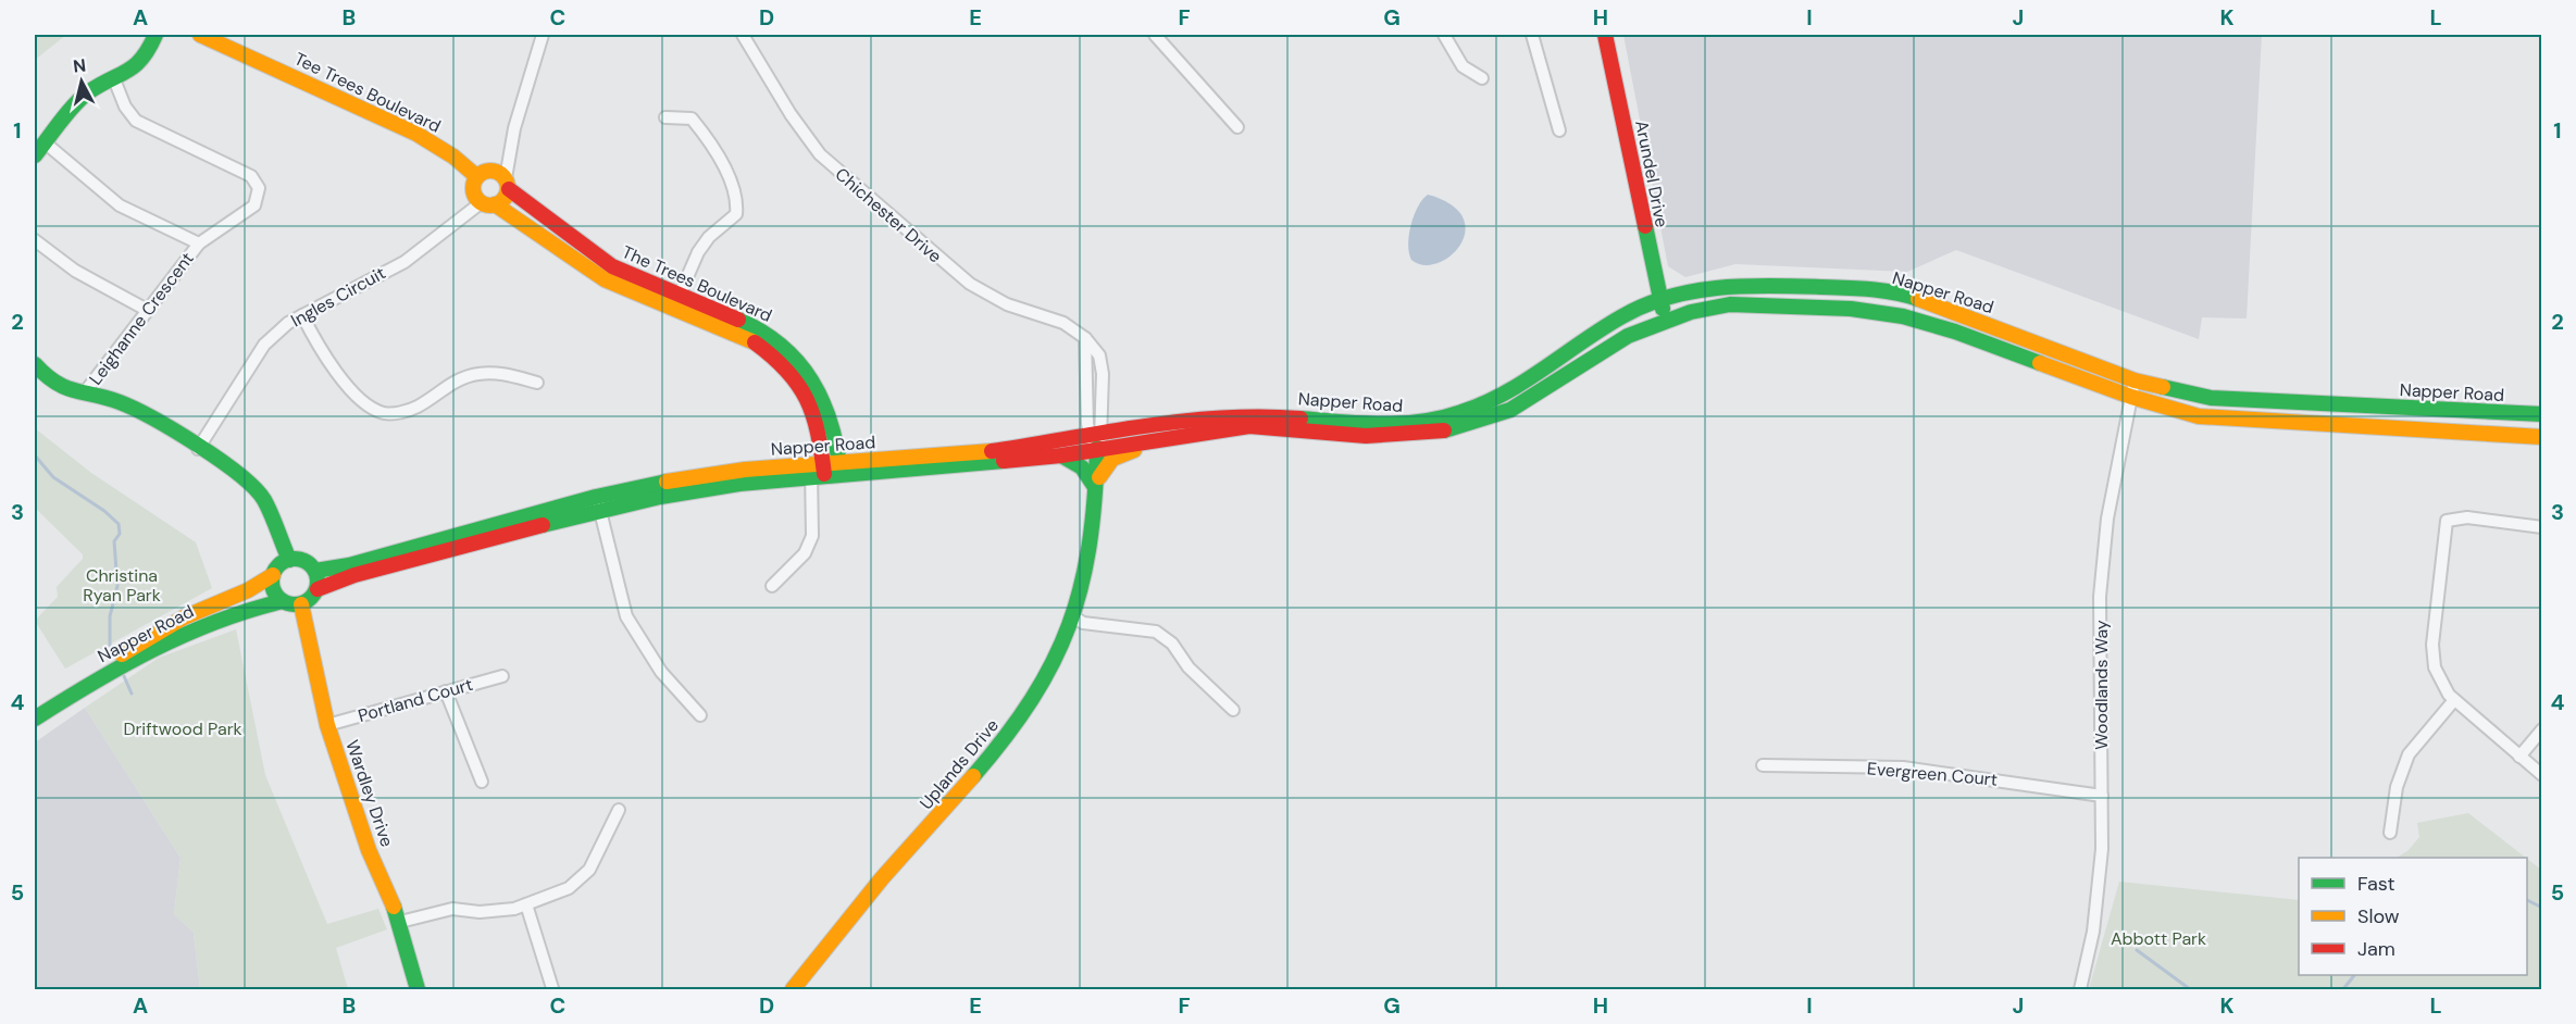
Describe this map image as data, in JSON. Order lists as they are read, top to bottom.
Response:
{
  "streets": {
    "main road": [
      "Tee Trees Boulevard",
      "Arundel Drive",
      "The Trees Boulevard",
      "Napper Road",
      "Uplands Drive",
      "Wardley Drive"
    ],
    "street": [
      "Chichester Drive",
      "Ingles Circuit",
      "Leighanne Crescent",
      "Woodlands Way",
      "Portland Court",
      "Evergreen Court"
    ]
  },
  "crossings": [
    ["Tee Trees Boulevard", "The Trees Boulevard"],
    ["Tee Trees Boulevard", "Ingles Circuit"],
    ["Arundel Drive", "Napper Road"],
    ["Chichester Drive", "Napper Road"],
    ["Chichester Drive", "Uplands Drive"],
    ["The Trees Boulevard", "Napper Road"],
    ["The Trees Boulevard", "Ingles Circuit"],
    ["Napper Road", "Woodlands Way"],
    ["Napper Road", "Uplands Drive"],
    ["Napper Road", "Wardley Drive"],
    ["Woodlands Way", "Evergreen Court"],
    ["Portland Court", "Wardley Drive"]
  ],
  "parks": ["Christina Ryan Park", "Driftwood Park", "Abbott Park"],
  "legend": ["Fast", "Slow", "Jam"],
  "north": "top",
  "grid": {
    "columns": [
      "A",
      "B",
      "C",
      "D",
      "E",
      "F",
      "G",
      "H",
      "I",
      "J",
      "K",
      "L"
    ],
    "rows": [
      "1",
      "2",
      "3",
      "4",
      "5"
    ]
  }
}
